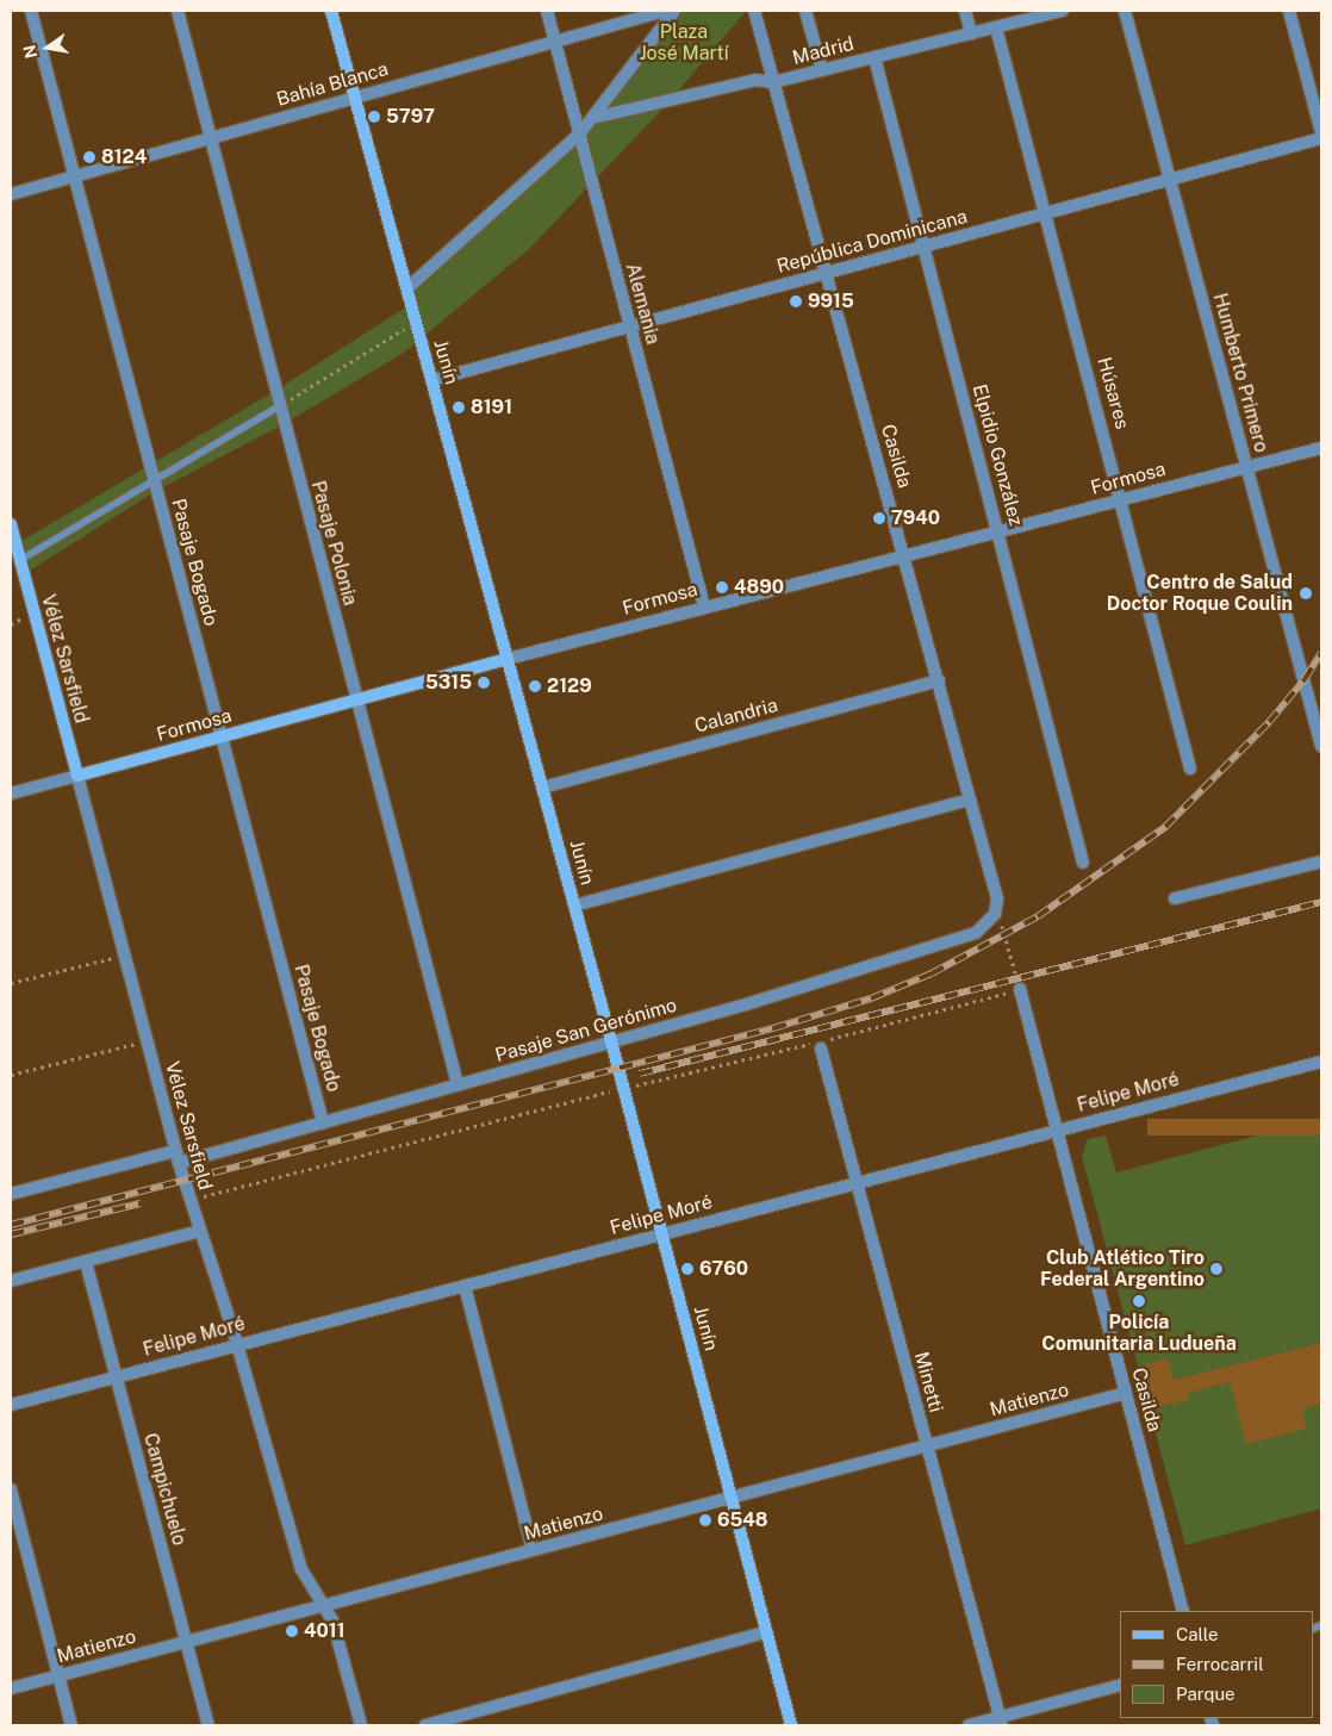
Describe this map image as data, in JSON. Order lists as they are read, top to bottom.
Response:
{
  "streets": {
    "main road": ["Junín", "Formosa", "Vélez Sarsfield"],
    "street": [
      "Madrid",
      "Bahía Blanca",
      "República Dominicana",
      "Alemania",
      "Humberto Primero",
      "Húsares",
      "Elpidio González",
      "Casilda",
      "Pasaje Polonia",
      "Pasaje Bogado",
      "Calandria",
      "Pasaje San Gerónimo",
      "Felipe Moré",
      "Minetti",
      "Matienzo",
      "Campichuelo"
    ]
  },
  "crossings": [
    ["Madrid", "Húsares"],
    ["Madrid", "Elpidio González"],
    ["Madrid", "Casilda"],
    ["Bahía Blanca", "Alemania"],
    ["Bahía Blanca", "Junín"],
    ["Bahía Blanca", "Pasaje Polonia"],
    ["Bahía Blanca", "Pasaje Bogado"],
    ["República Dominicana", "Alemania"],
    ["República Dominicana", "Junín"],
    ["República Dominicana", "Humberto Primero"],
    ["República Dominicana", "Húsares"],
    ["República Dominicana", "Elpidio González"],
    ["República Dominicana", "Casilda"],
    ["Alemania", "Formosa"],
    ["Junín", "Formosa"],
    ["Junín", "Calandria"],
    ["Junín", "Pasaje San Gerónimo"],
    ["Junín", "Felipe Moré"],
    ["Junín", "Matienzo"],
    ["Humberto Primero", "Formosa"],
    ["Húsares", "Formosa"],
    ["Elpidio González", "Formosa"],
    ["Casilda", "Formosa"],
    ["Casilda", "Calandria"],
    ["Casilda", "Pasaje San Gerónimo"],
    ["Casilda", "Felipe Moré"],
    ["Casilda", "Matienzo"],
    ["Formosa", "Pasaje Polonia"],
    ["Formosa", "Pasaje Bogado"],
    ["Formosa", "Vélez Sarsfield"],
    ["Pasaje Polonia", "Pasaje San Gerónimo"],
    ["Pasaje Bogado", "Pasaje San Gerónimo"],
    ["Vélez Sarsfield", "Pasaje San Gerónimo"],
    ["Vélez Sarsfield", "Felipe Moré"],
    ["Vélez Sarsfield", "Matienzo"],
    ["Felipe Moré", "Minetti"],
    ["Felipe Moré", "Campichuelo"],
    ["Minetti", "Matienzo"],
    ["Matienzo", "Campichuelo"]
  ],
  "parks": ["Plaza José Martí"],
  "places": [
    "5797",
    "8124",
    "9915",
    "8191",
    "7940",
    "4890",
    "Centro de Salud Doctor Roque Coulin",
    "5315",
    "2129",
    "6760",
    "Club Atlético Tiro Federal Argentino",
    "Policía Comunitaria Ludueña",
    "6548",
    "4011"
  ],
  "legend": ["Calle", "Ferrocarril", "Parque"],
  "north": "left"
}
